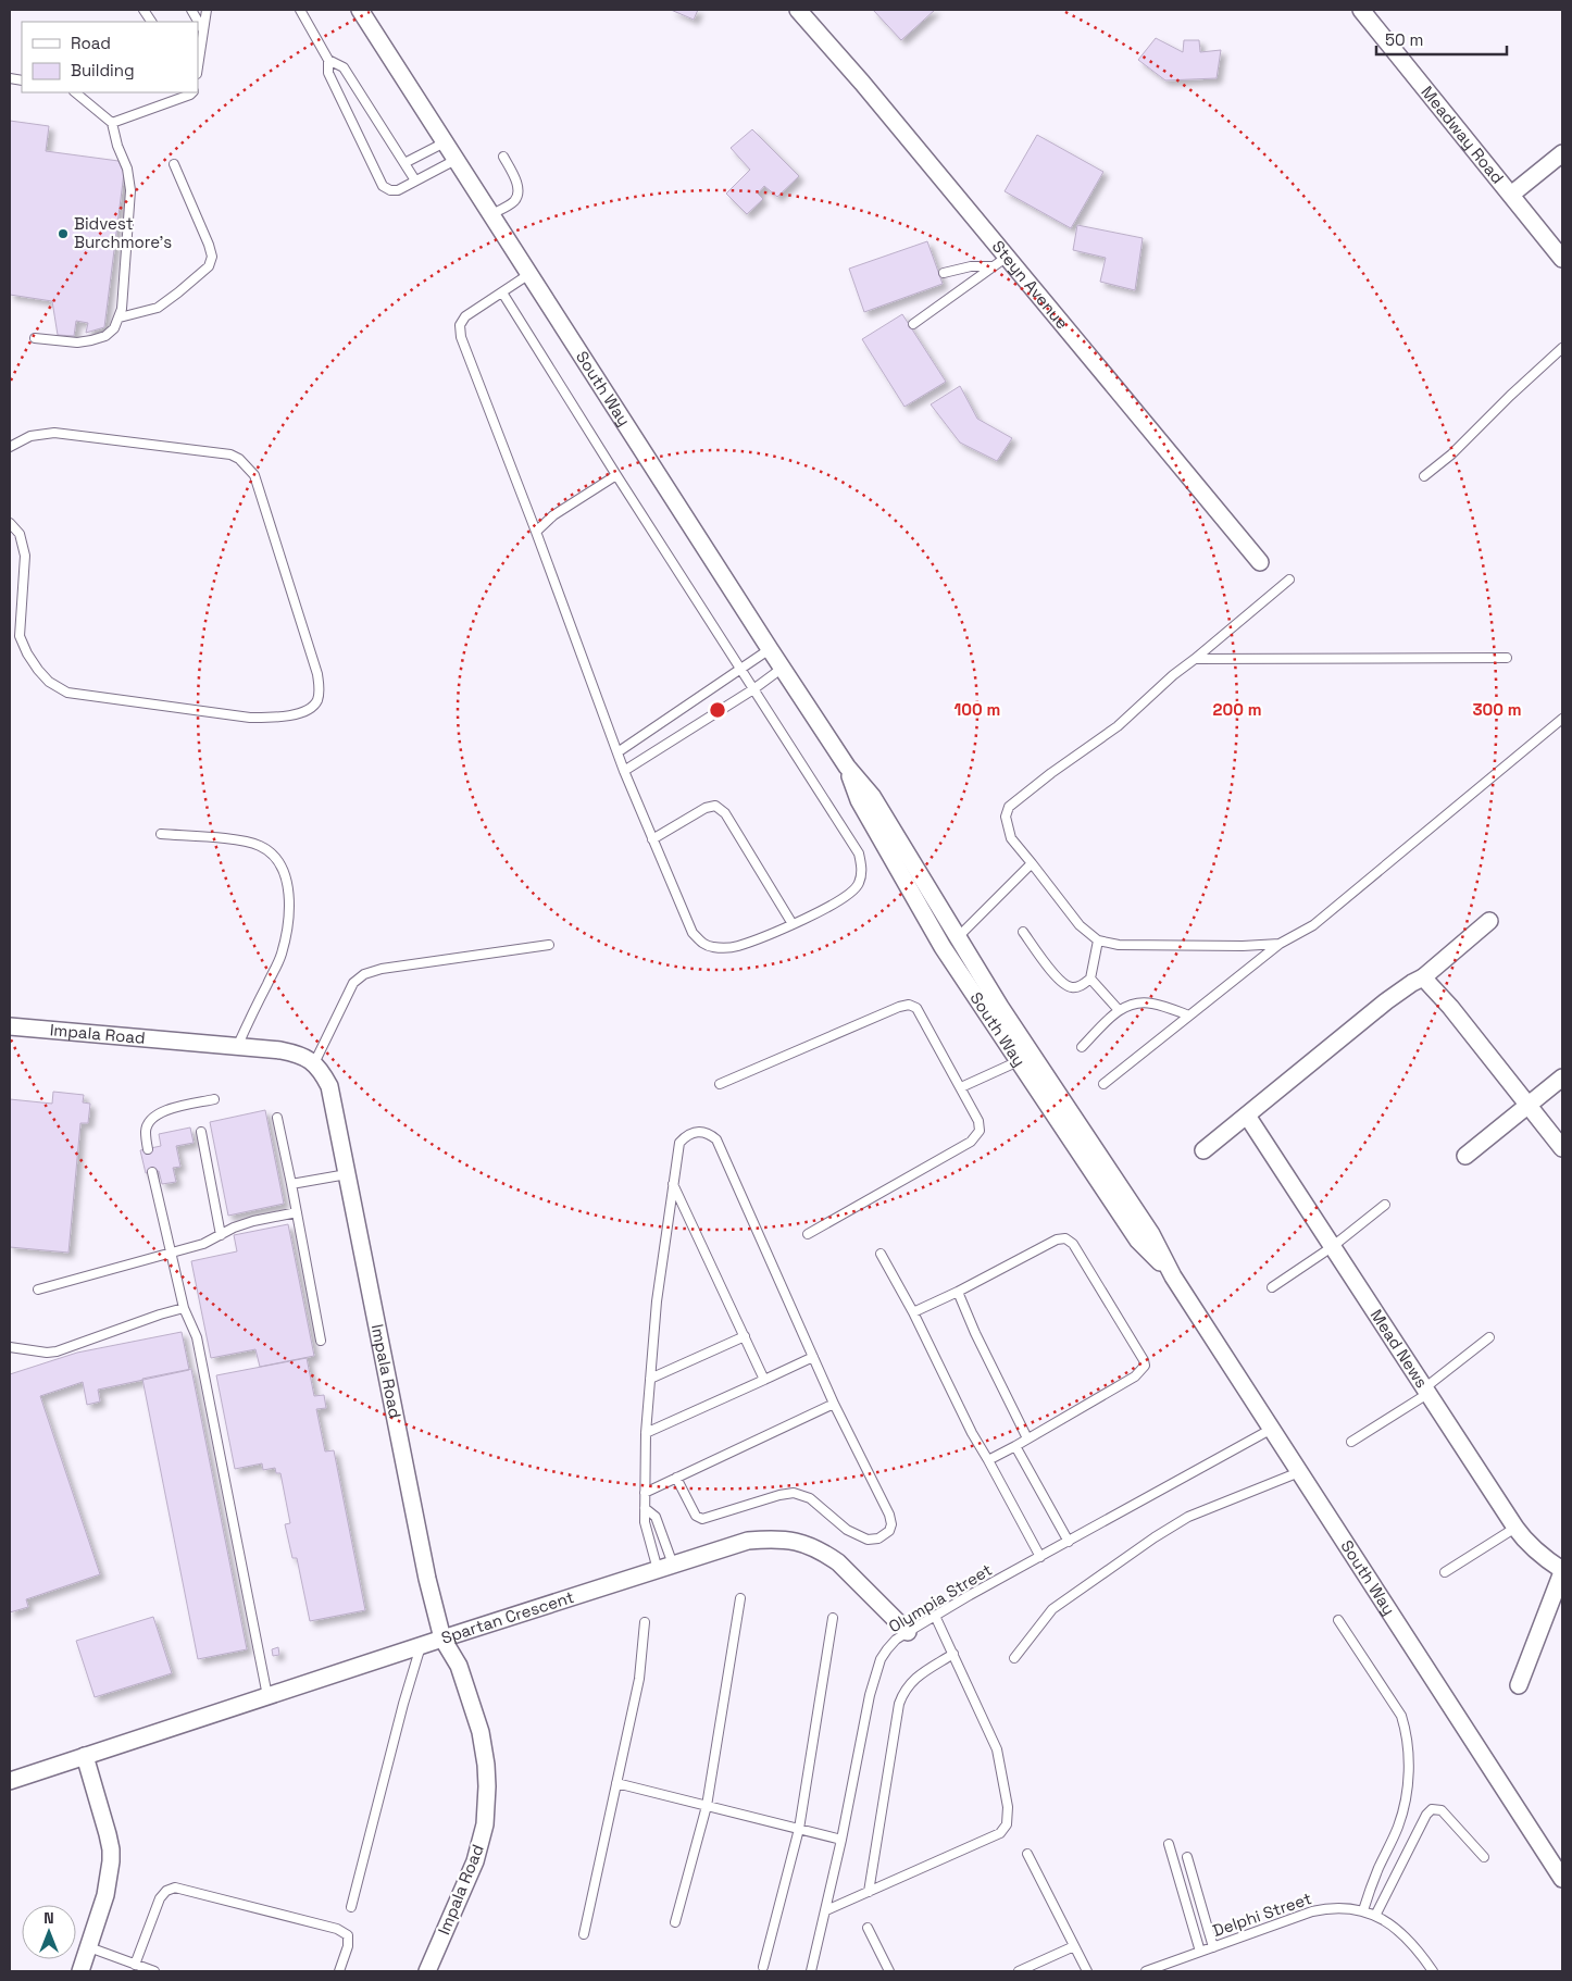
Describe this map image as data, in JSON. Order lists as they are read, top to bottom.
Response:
{
  "streets": {
    "street": [
      "Meadway Road",
      "Steyn Avenue",
      "South Way",
      "Impala Road",
      "Mead News",
      "Spartan Crescent"
    ],
    "lane": ["Olympia Street", "Delphi Street"]
  },
  "crossings": [
    ["South Way", "Olympia Street"],
    ["Impala Road", "Spartan Crescent"],
    ["Olympia Street", "Spartan Crescent"]
  ],
  "places": ["Bidvest Burchmore's"],
  "legend": ["Road", "Building"],
  "scale_bar": "50 m",
  "north": "top",
  "rings": ["100 m", "200 m", "300 m"]
}
